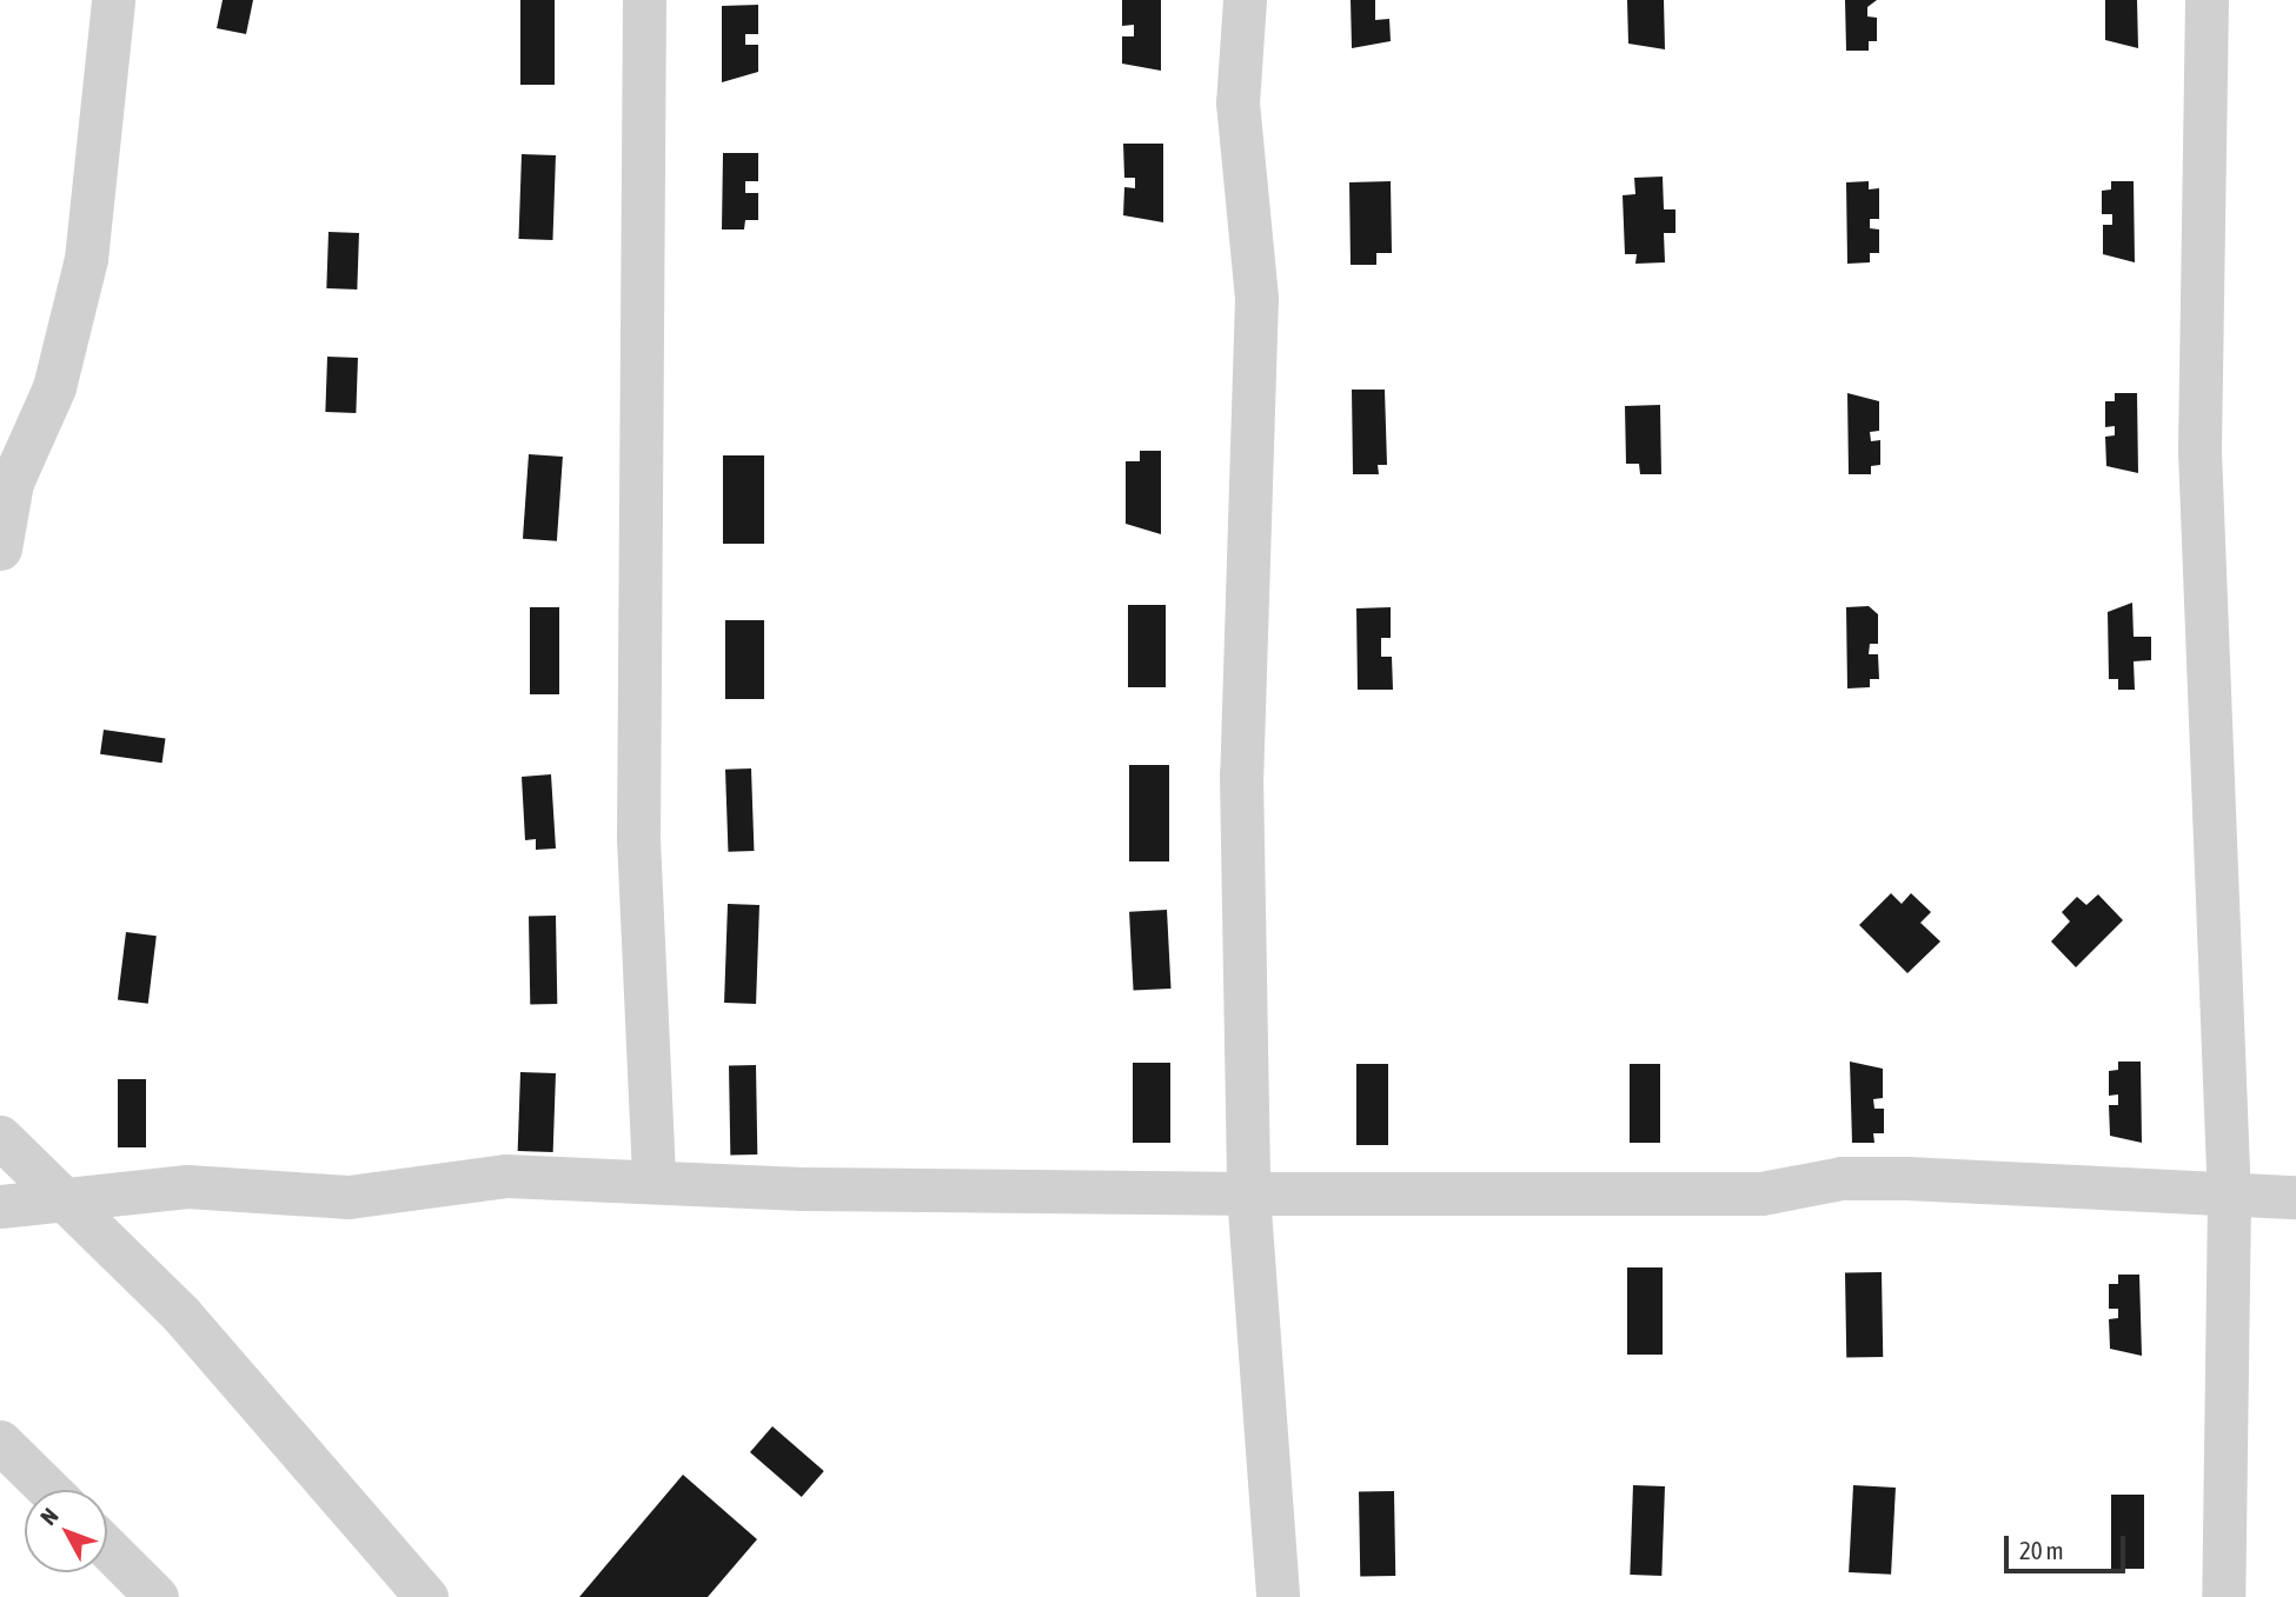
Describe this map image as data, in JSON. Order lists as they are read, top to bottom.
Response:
{
  "scale_bar": "20 m",
  "north": "top left"
}
